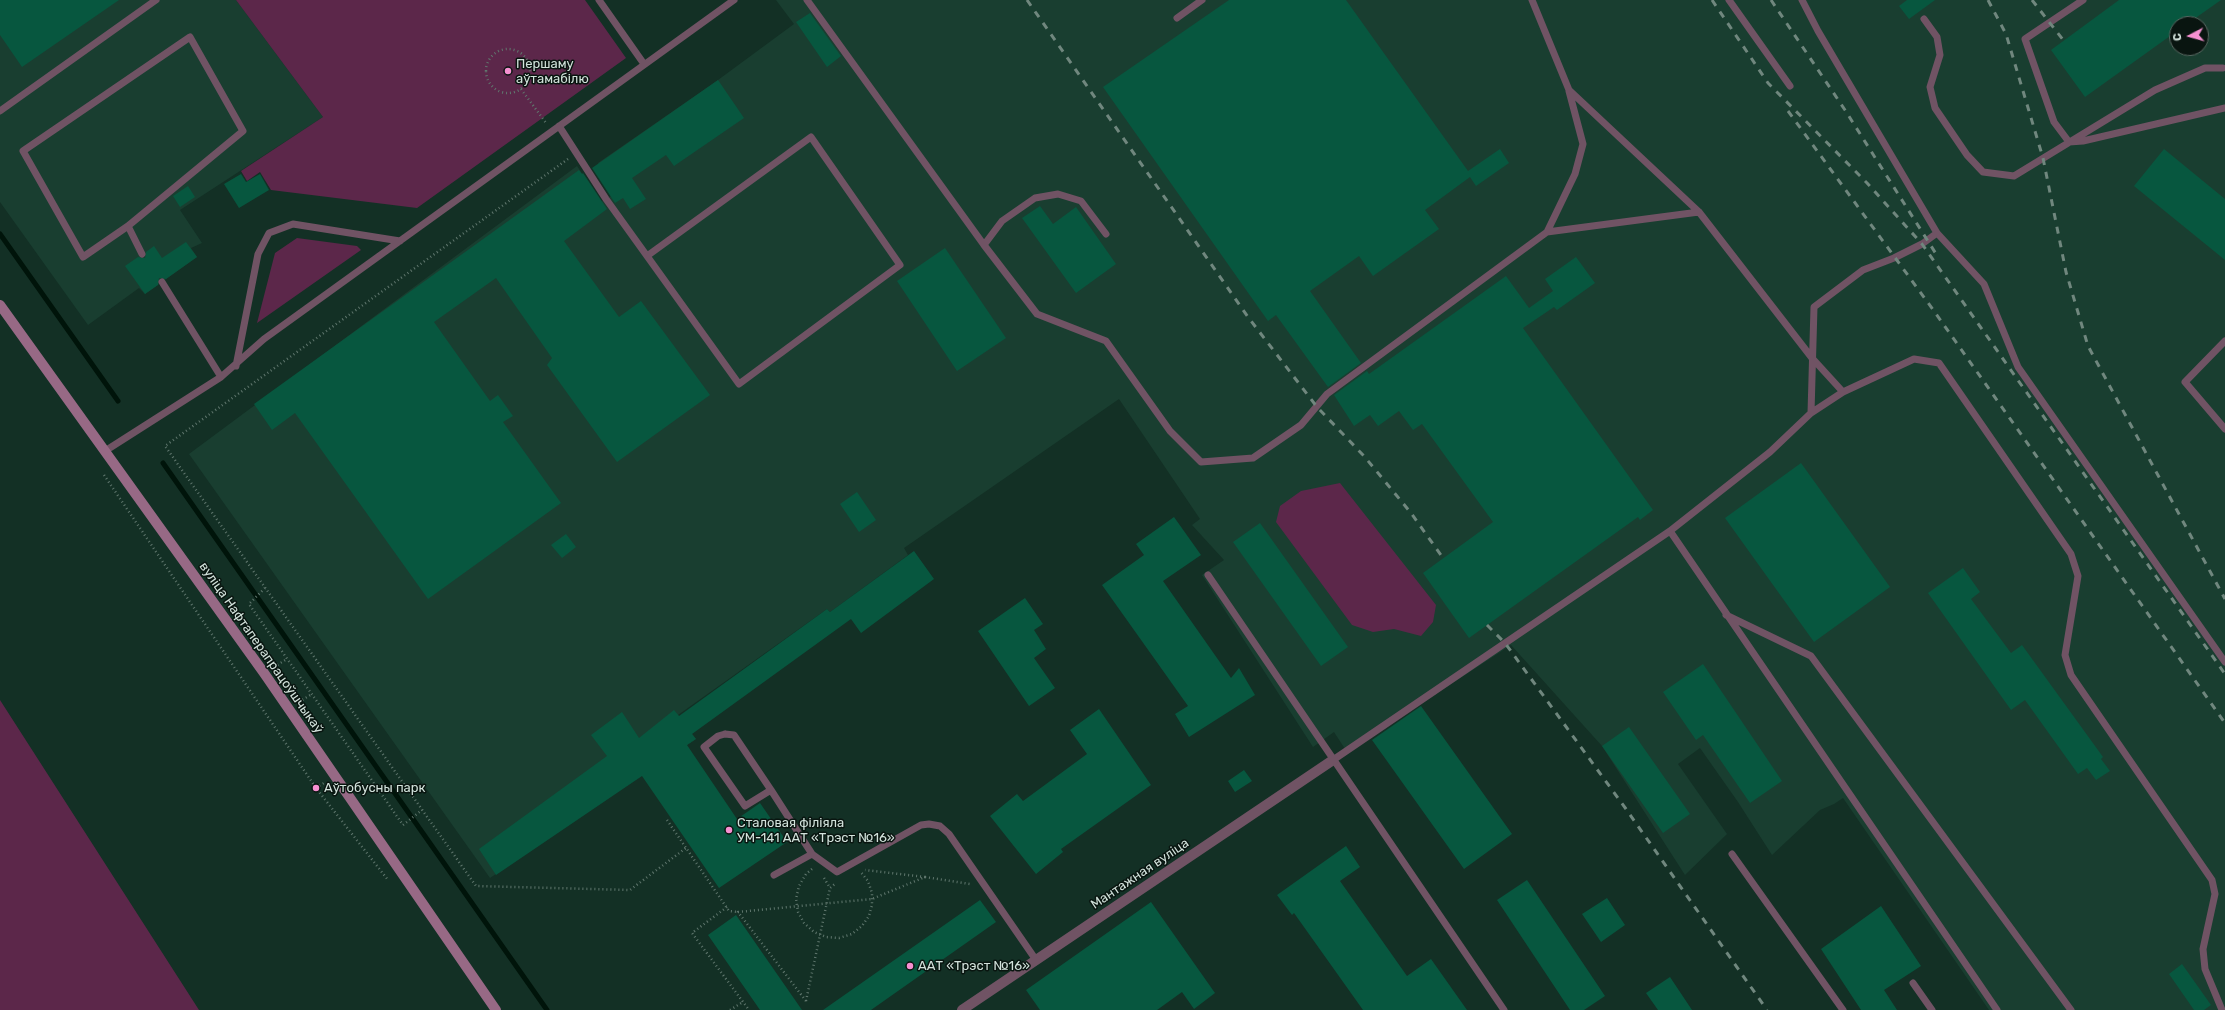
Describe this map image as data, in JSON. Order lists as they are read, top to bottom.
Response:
{
  "streets": {
    "main road": ["вуліца Нафтаперапрацоўшчыкаў"],
    "street": ["Мантажная вуліца"]
  },
  "places": [
    "Першаму аўтамабілю",
    "Аўтобусны парк",
    "Сталовая філіяла УМ-141 ААТ «Трэст №16»",
    "ААТ «Трэст №16»"
  ],
  "north": "left"
}
